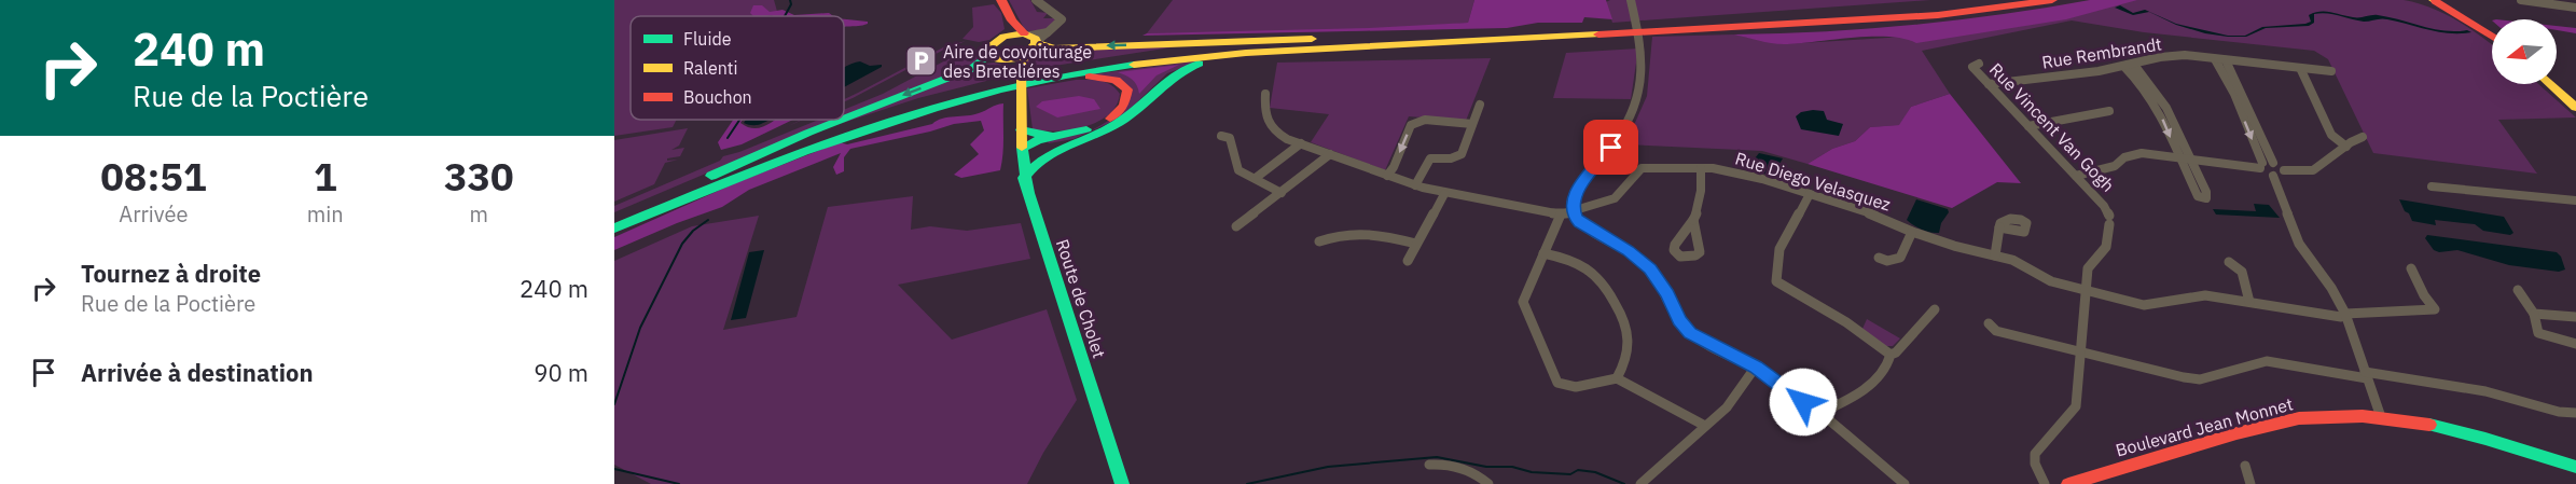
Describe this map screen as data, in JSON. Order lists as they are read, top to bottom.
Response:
{
  "streets": {
    "main road": ["Route de Cholet", "Boulevard Jean Monnet"],
    "street": ["Rue Rembrandt", "Rue Vincent Van Gogh", "Rue Diego Velasquez"]
  },
  "crossings": [
    ["Rue Rembrandt", "Rue Vincent Van Gogh"],
    ["Rue Vincent Van Gogh", "Rue Diego Velasquez"]
  ],
  "places": {
    "parking": ["Aire de covoiturage des Breteliéres"]
  },
  "legend": ["Fluide", "Ralenti", "Bouchon"],
  "north": "left",
  "page": {
    "turn": ["240 m", "Rue de la Poctière"],
    "eta": [
      "08:51",
      "Arrivée",
      "1",
      "min",
      "330",
      "m"
    ],
    "list": [
      {
        "name": "Tournez à droite",
        "note": "Rue de la Poctière",
        "value": "240 m"
      },
      {
        "name": "Arrivée à destination",
        "value": "90 m"
      }
    ]
  }
}
